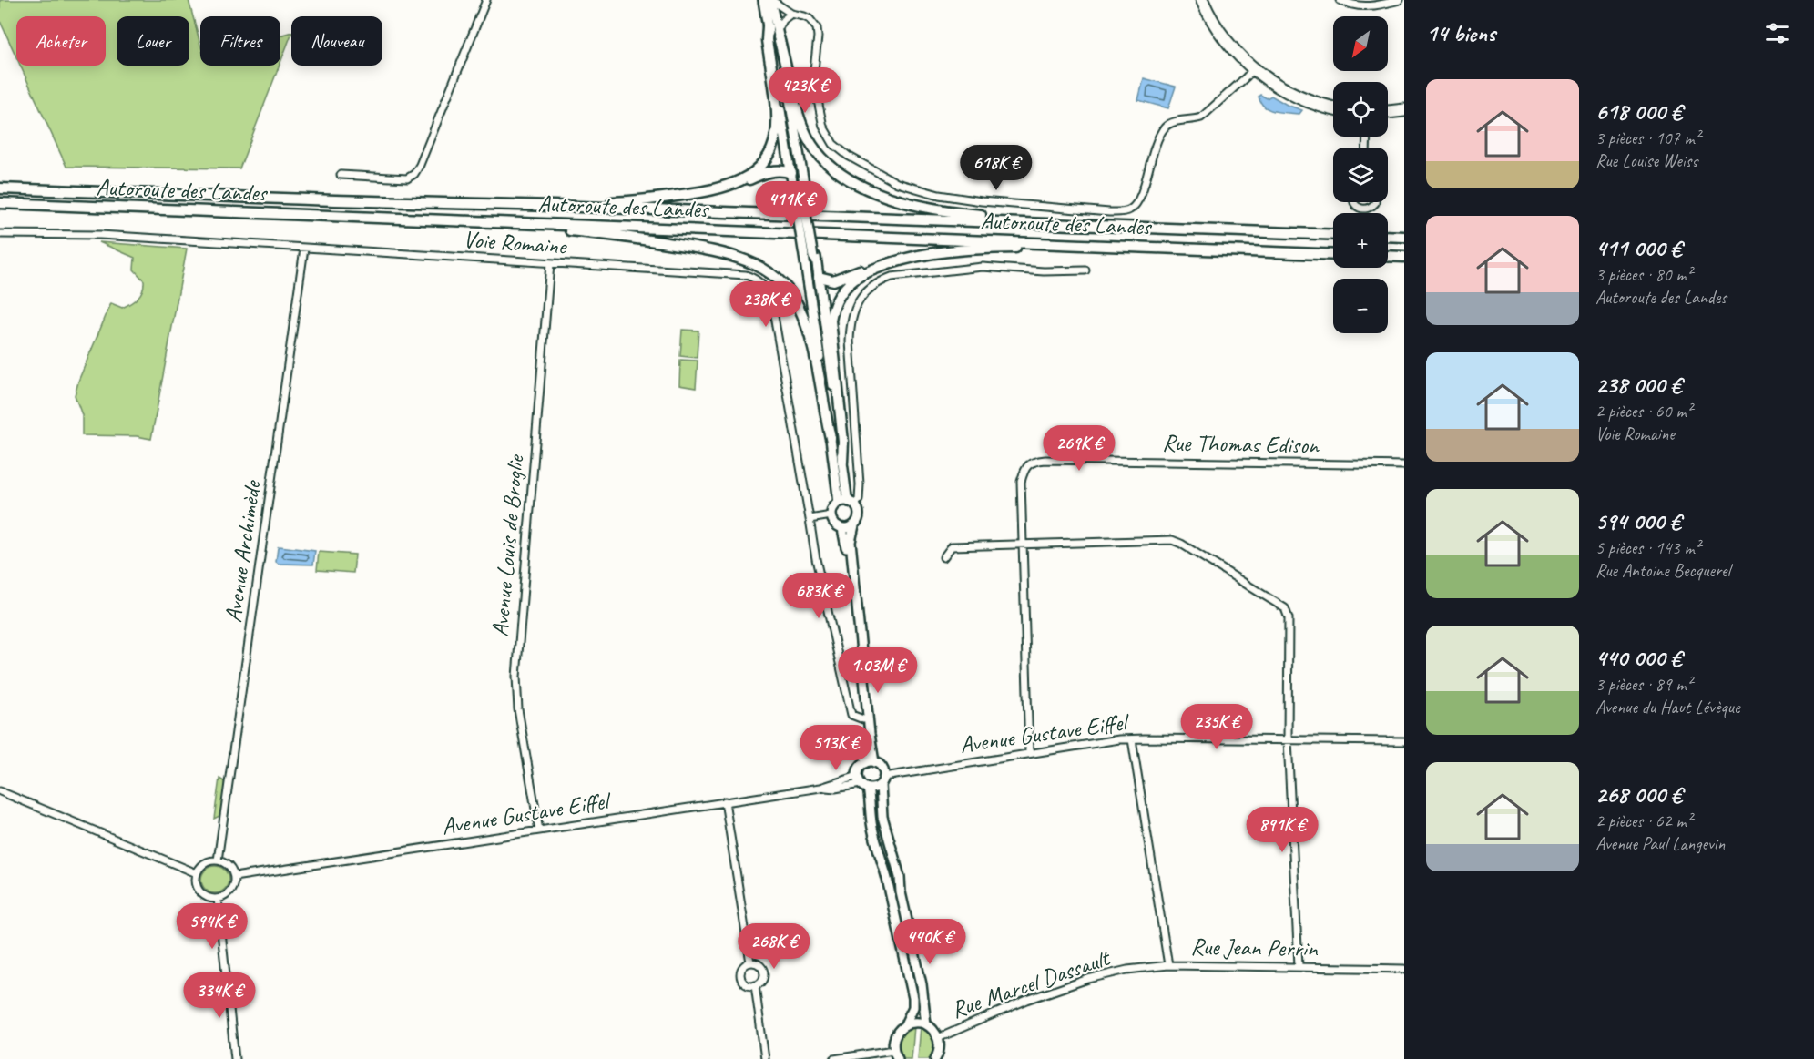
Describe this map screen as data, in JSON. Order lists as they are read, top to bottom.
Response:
{
  "streets": {
    "highway": ["Autoroute des Landes"],
    "street": [
      "Voie Romaine",
      "Rue Thomas Edison",
      "Avenue Louis de Broglie",
      "Avenue Archimède",
      "Avenue Gustave Eiffel",
      "Rue Jean Perrin",
      "Rue Marcel Dassault"
    ]
  },
  "crossings": [
    ["Voie Romaine", "Avenue Louis de Broglie"],
    ["Voie Romaine", "Avenue Archimède"],
    ["Rue Thomas Edison", "Avenue Gustave Eiffel"],
    ["Avenue Louis de Broglie", "Avenue Gustave Eiffel"],
    ["Avenue Archimède", "Avenue Gustave Eiffel"],
    ["Avenue Gustave Eiffel", "Rue Jean Perrin"],
    ["Rue Jean Perrin", "Rue Marcel Dassault"]
  ],
  "north": "bottom left",
  "page": {
    "heading": "14 biens",
    "map_buttons": ["+", "−"],
    "chip": [
      "Acheter",
      "Louer",
      "Filtres",
      "Nouveau"
    ],
    "list": [
      {
        "name": "618 000 €",
        "note": "3 pièces · 107 m² · Rue Louise Weiss"
      },
      {
        "name": "411 000 €",
        "note": "3 pièces · 80 m² · Autoroute des Landes"
      },
      {
        "name": "238 000 €",
        "note": "2 pièces · 60 m² · Voie Romaine"
      },
      {
        "name": "594 000 €",
        "note": "5 pièces · 143 m² · Rue Antoine Becquerel"
      },
      {
        "name": "440 000 €",
        "note": "3 pièces · 89 m² · Avenue du Haut Lévèque"
      },
      {
        "name": "268 000 €",
        "note": "2 pièces · 62 m² · Avenue Paul Langevin"
      }
    ],
    "price": [
      "423K €",
      "618K €",
      "411K €",
      "238K €",
      "269K €",
      "683K €",
      "1.03M €",
      "235K €",
      "513K €",
      "891K €",
      "594K €",
      "440K €",
      "268K €",
      "334K €"
    ]
  }
}
